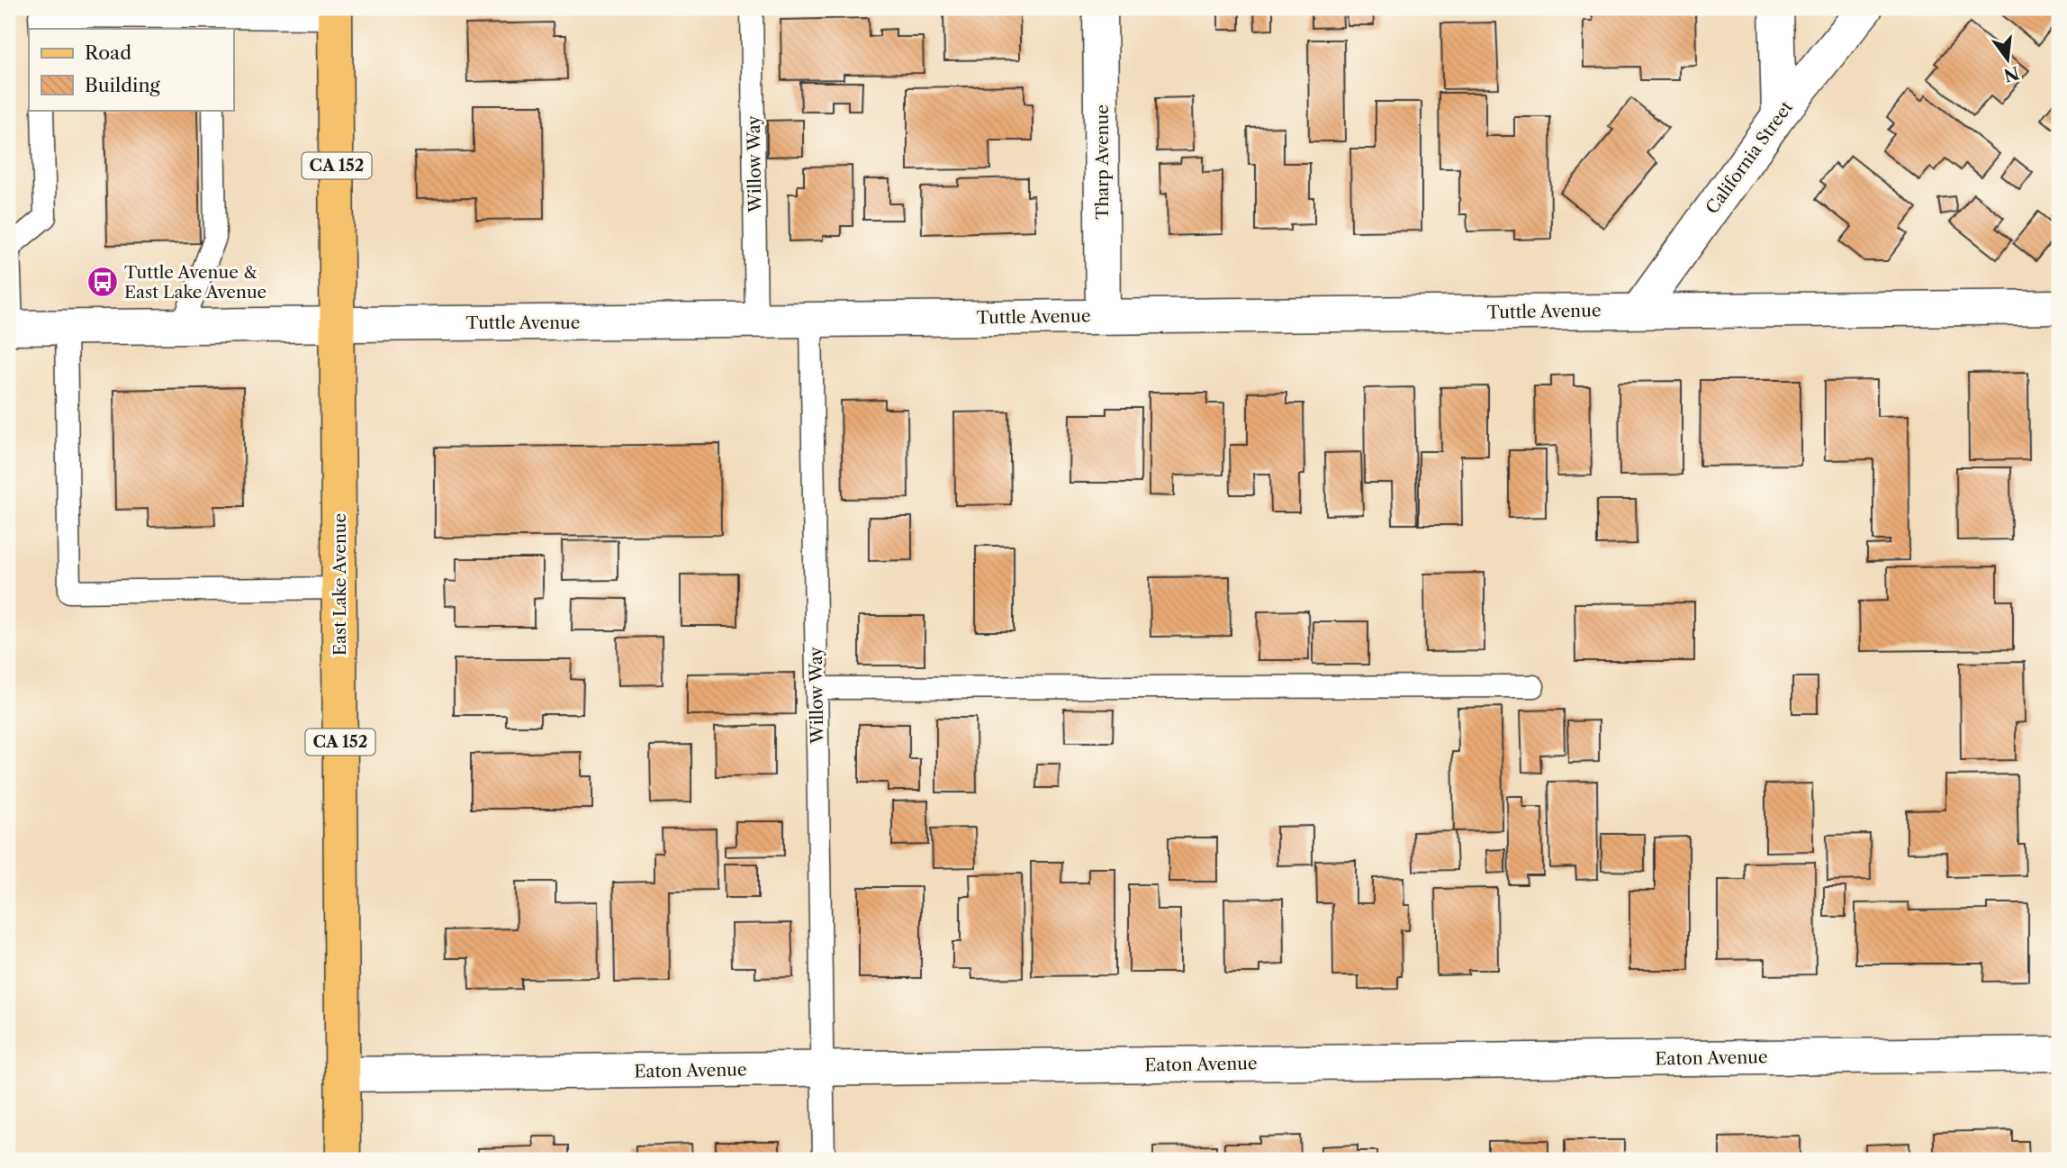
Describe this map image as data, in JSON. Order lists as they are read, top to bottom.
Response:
{
  "streets": {
    "main road": ["CA 152", "East Lake Avenue"],
    "street": [
      "California Street",
      "Tharp Avenue",
      "Tuttle Avenue",
      "Eaton Avenue"
    ],
    "lane": ["Willow Way"]
  },
  "crossings": [
    ["California Street", "Tuttle Avenue"],
    ["Tharp Avenue", "Tuttle Avenue"],
    ["Willow Way", "Tuttle Avenue"],
    ["Willow Way", "Eaton Avenue"],
    ["Tuttle Avenue", "East Lake Avenue"],
    ["East Lake Avenue", "Eaton Avenue"]
  ],
  "places": {
    "bus stop": ["Tuttle Avenue & East Lake Avenue"]
  },
  "legend": ["Road", "Building"],
  "north": "bottom"
}
